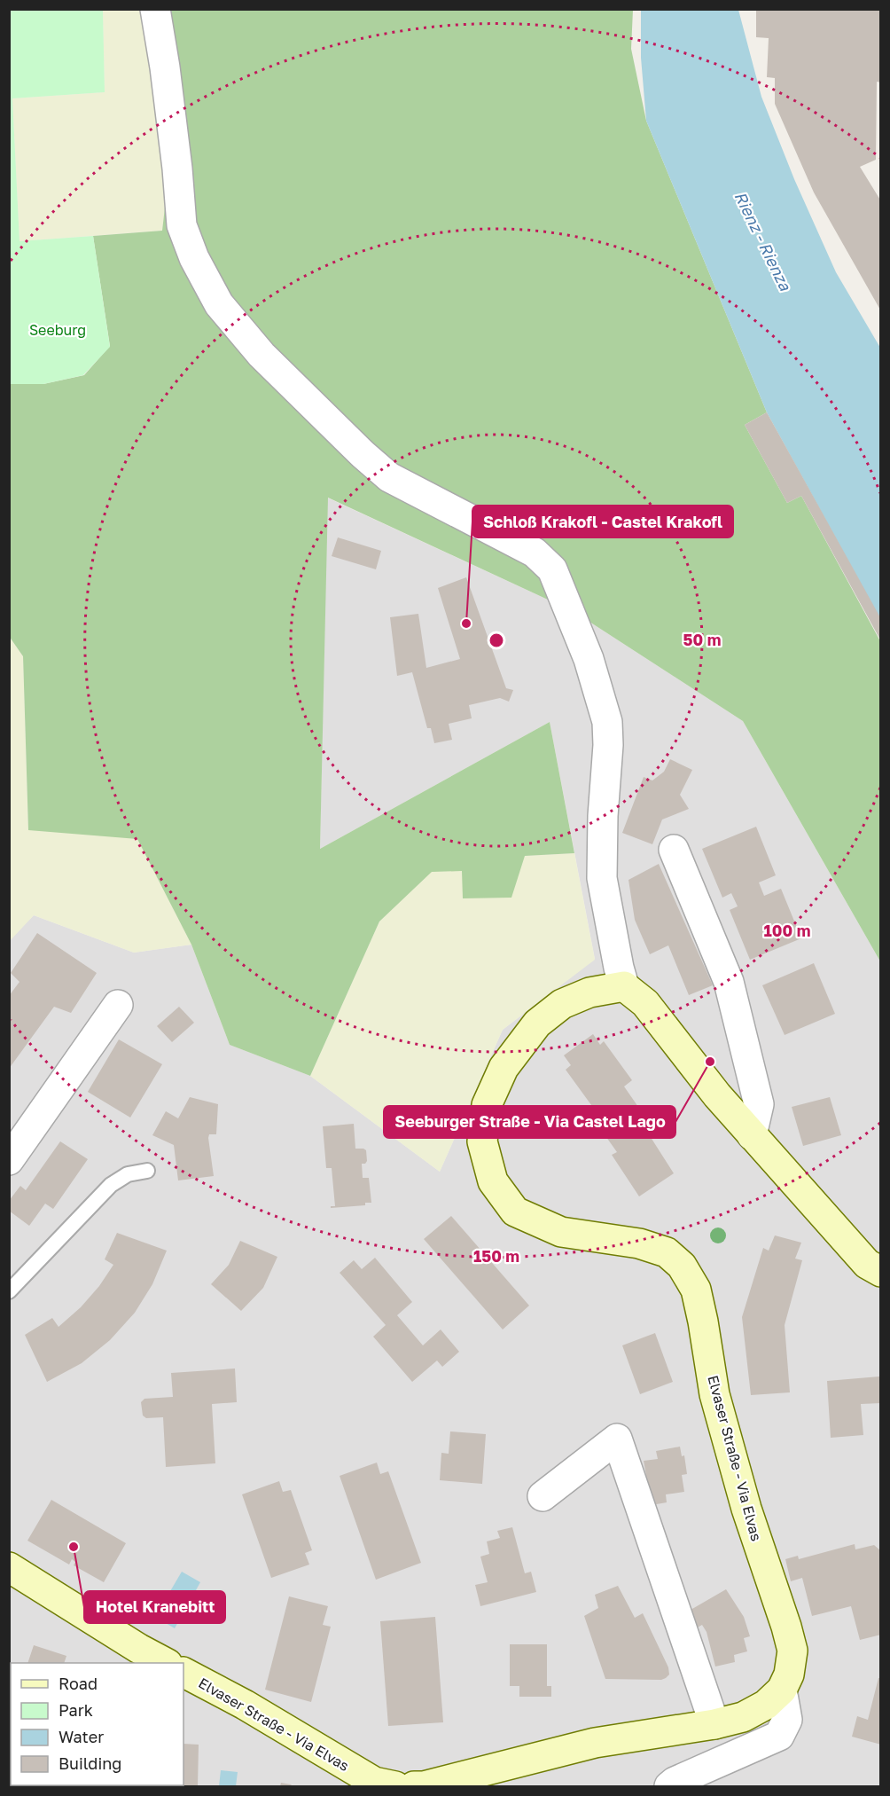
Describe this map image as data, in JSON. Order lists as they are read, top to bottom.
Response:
{
  "streets": {
    "street": ["Elvaser Straße - Via Elvas"]
  },
  "water": ["Rienz - Rienza"],
  "parks": ["Seeburg"],
  "places": ["Schloß Krakofl - Castel Krakofl", "Seeburger Straße - Via Castel Lago", "Hotel Kranebitt"],
  "legend": [
    "Road",
    "Park",
    "Water",
    "Building"
  ],
  "rings": ["50 m", "100 m", "150 m"]
}
